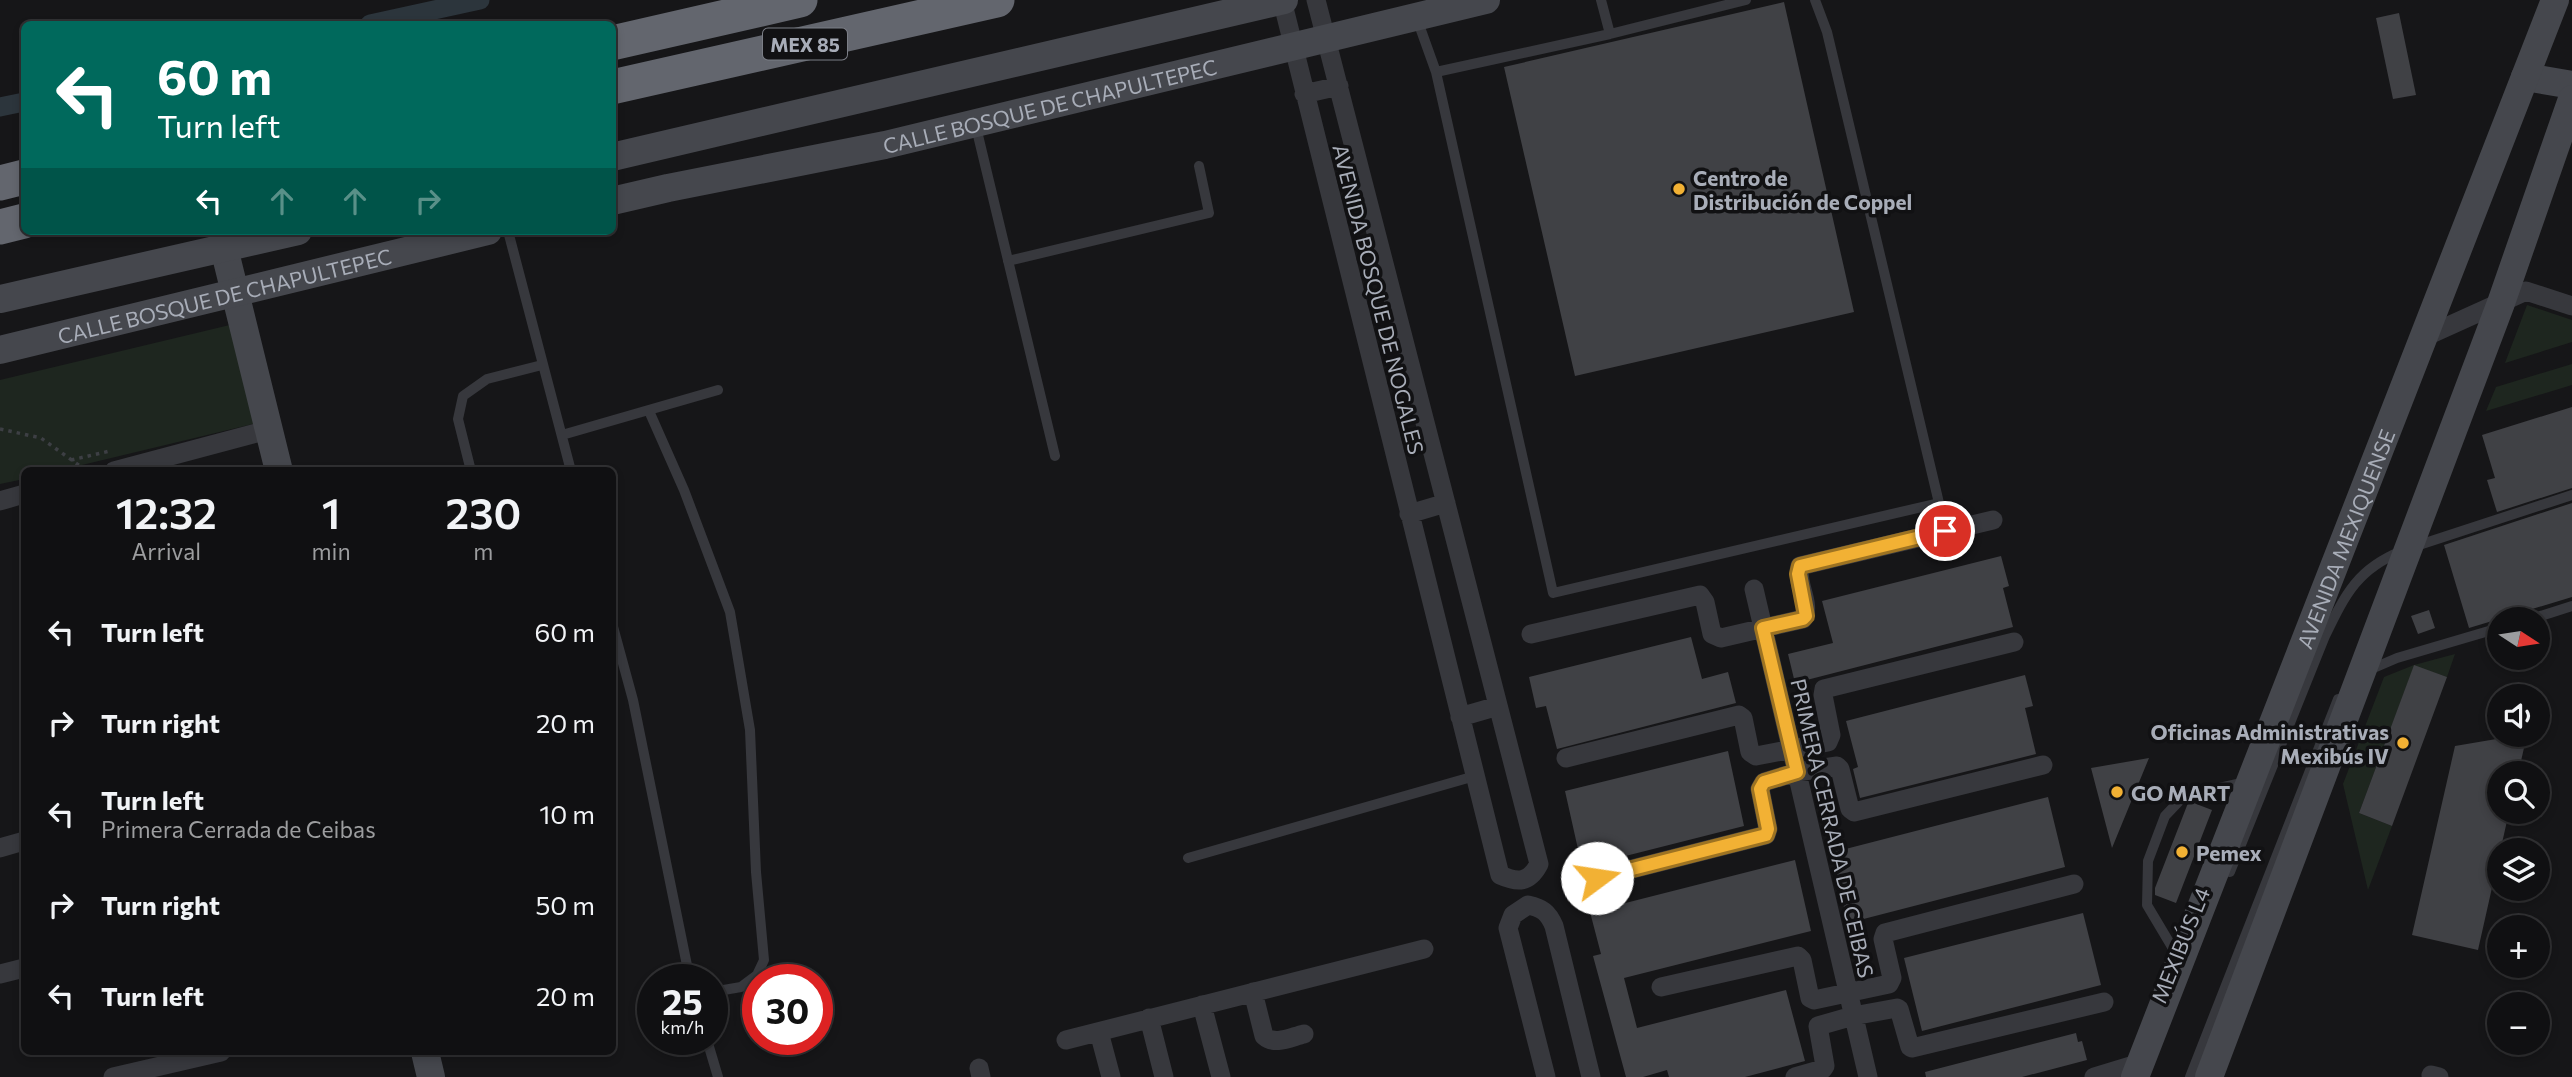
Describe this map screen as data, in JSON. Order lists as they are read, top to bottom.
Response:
{
  "streets": {
    "highway": ["MEX 85"],
    "main road": ["CALLE BOSQUE DE CHAPULTEPEC", "AVENIDA MEXIQUENSE"],
    "street": ["AVENIDA BOSQUE DE NOGALES", "PRIMERA CERRADA DE CEIBAS"],
    "lane": ["MEXIBÚS L4"]
  },
  "crossings": [
    ["CALLE BOSQUE DE CHAPULTEPEC", "AVENIDA BOSQUE DE NOGALES"]
  ],
  "places": [
    "Centro de Distribución de Coppel",
    "Oficinas Administrativas Mexibús IV",
    "GO MART",
    "Pemex"
  ],
  "north": "right",
  "page": {
    "turn": ["60 m", "Turn left"],
    "eta": [
      "12:32",
      "Arrival",
      "1",
      "min",
      "230",
      "m"
    ],
    "list": [
      {
        "name": "Turn left",
        "value": "60 m"
      },
      {
        "name": "Turn right",
        "value": "20 m"
      },
      {
        "name": "Turn left",
        "note": "Primera Cerrada de Ceibas",
        "value": "10 m"
      },
      {
        "name": "Turn right",
        "value": "50 m"
      },
      {
        "name": "Turn left",
        "value": "20 m"
      }
    ],
    "map_buttons": ["+", "−"],
    "speed": "25 km/h",
    "limit": "30"
  }
}
